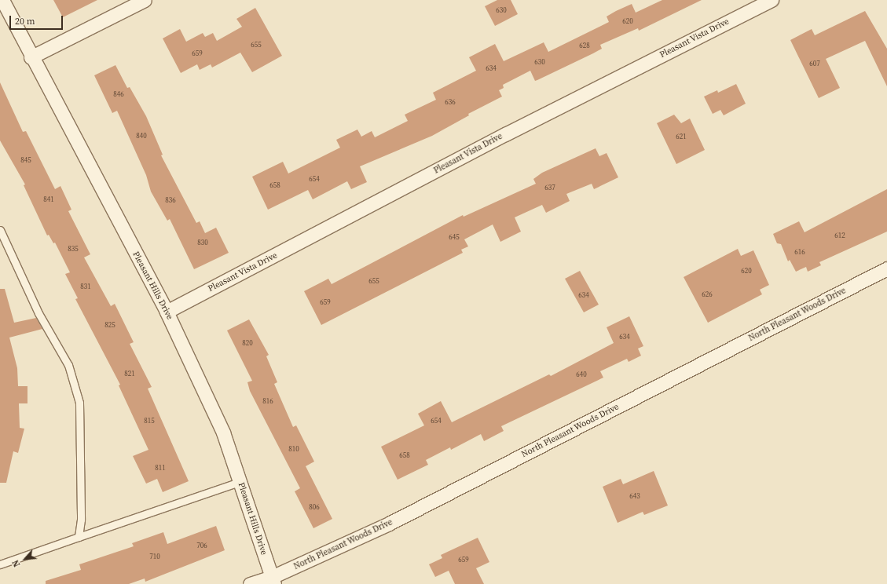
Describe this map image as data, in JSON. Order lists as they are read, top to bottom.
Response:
{
  "streets": {
    "street": ["Pleasant Vista Drive", "Pleasant Hills Drive", "North Pleasant Woods Drive"]
  },
  "crossings": [
    ["Pleasant Vista Drive", "Pleasant Hills Drive"],
    ["Pleasant Hills Drive", "North Pleasant Woods Drive"]
  ],
  "house_numbers": [
    "630",
    "620",
    "655",
    "628",
    "659",
    "630",
    "607",
    "634",
    "846",
    "636",
    "840",
    "621",
    "845",
    "654",
    "658",
    "637",
    "841",
    "836",
    "612",
    "645",
    "830",
    "835",
    "616",
    "620",
    "655",
    "831",
    "626",
    "634",
    "659",
    "825",
    "634",
    "820",
    "821",
    "640",
    "816",
    "815",
    "654",
    "810",
    "658",
    "811",
    "643",
    "806",
    "706",
    "710",
    "659"
  ],
  "scale_bar": "20 m",
  "north": "bottom left"
}
